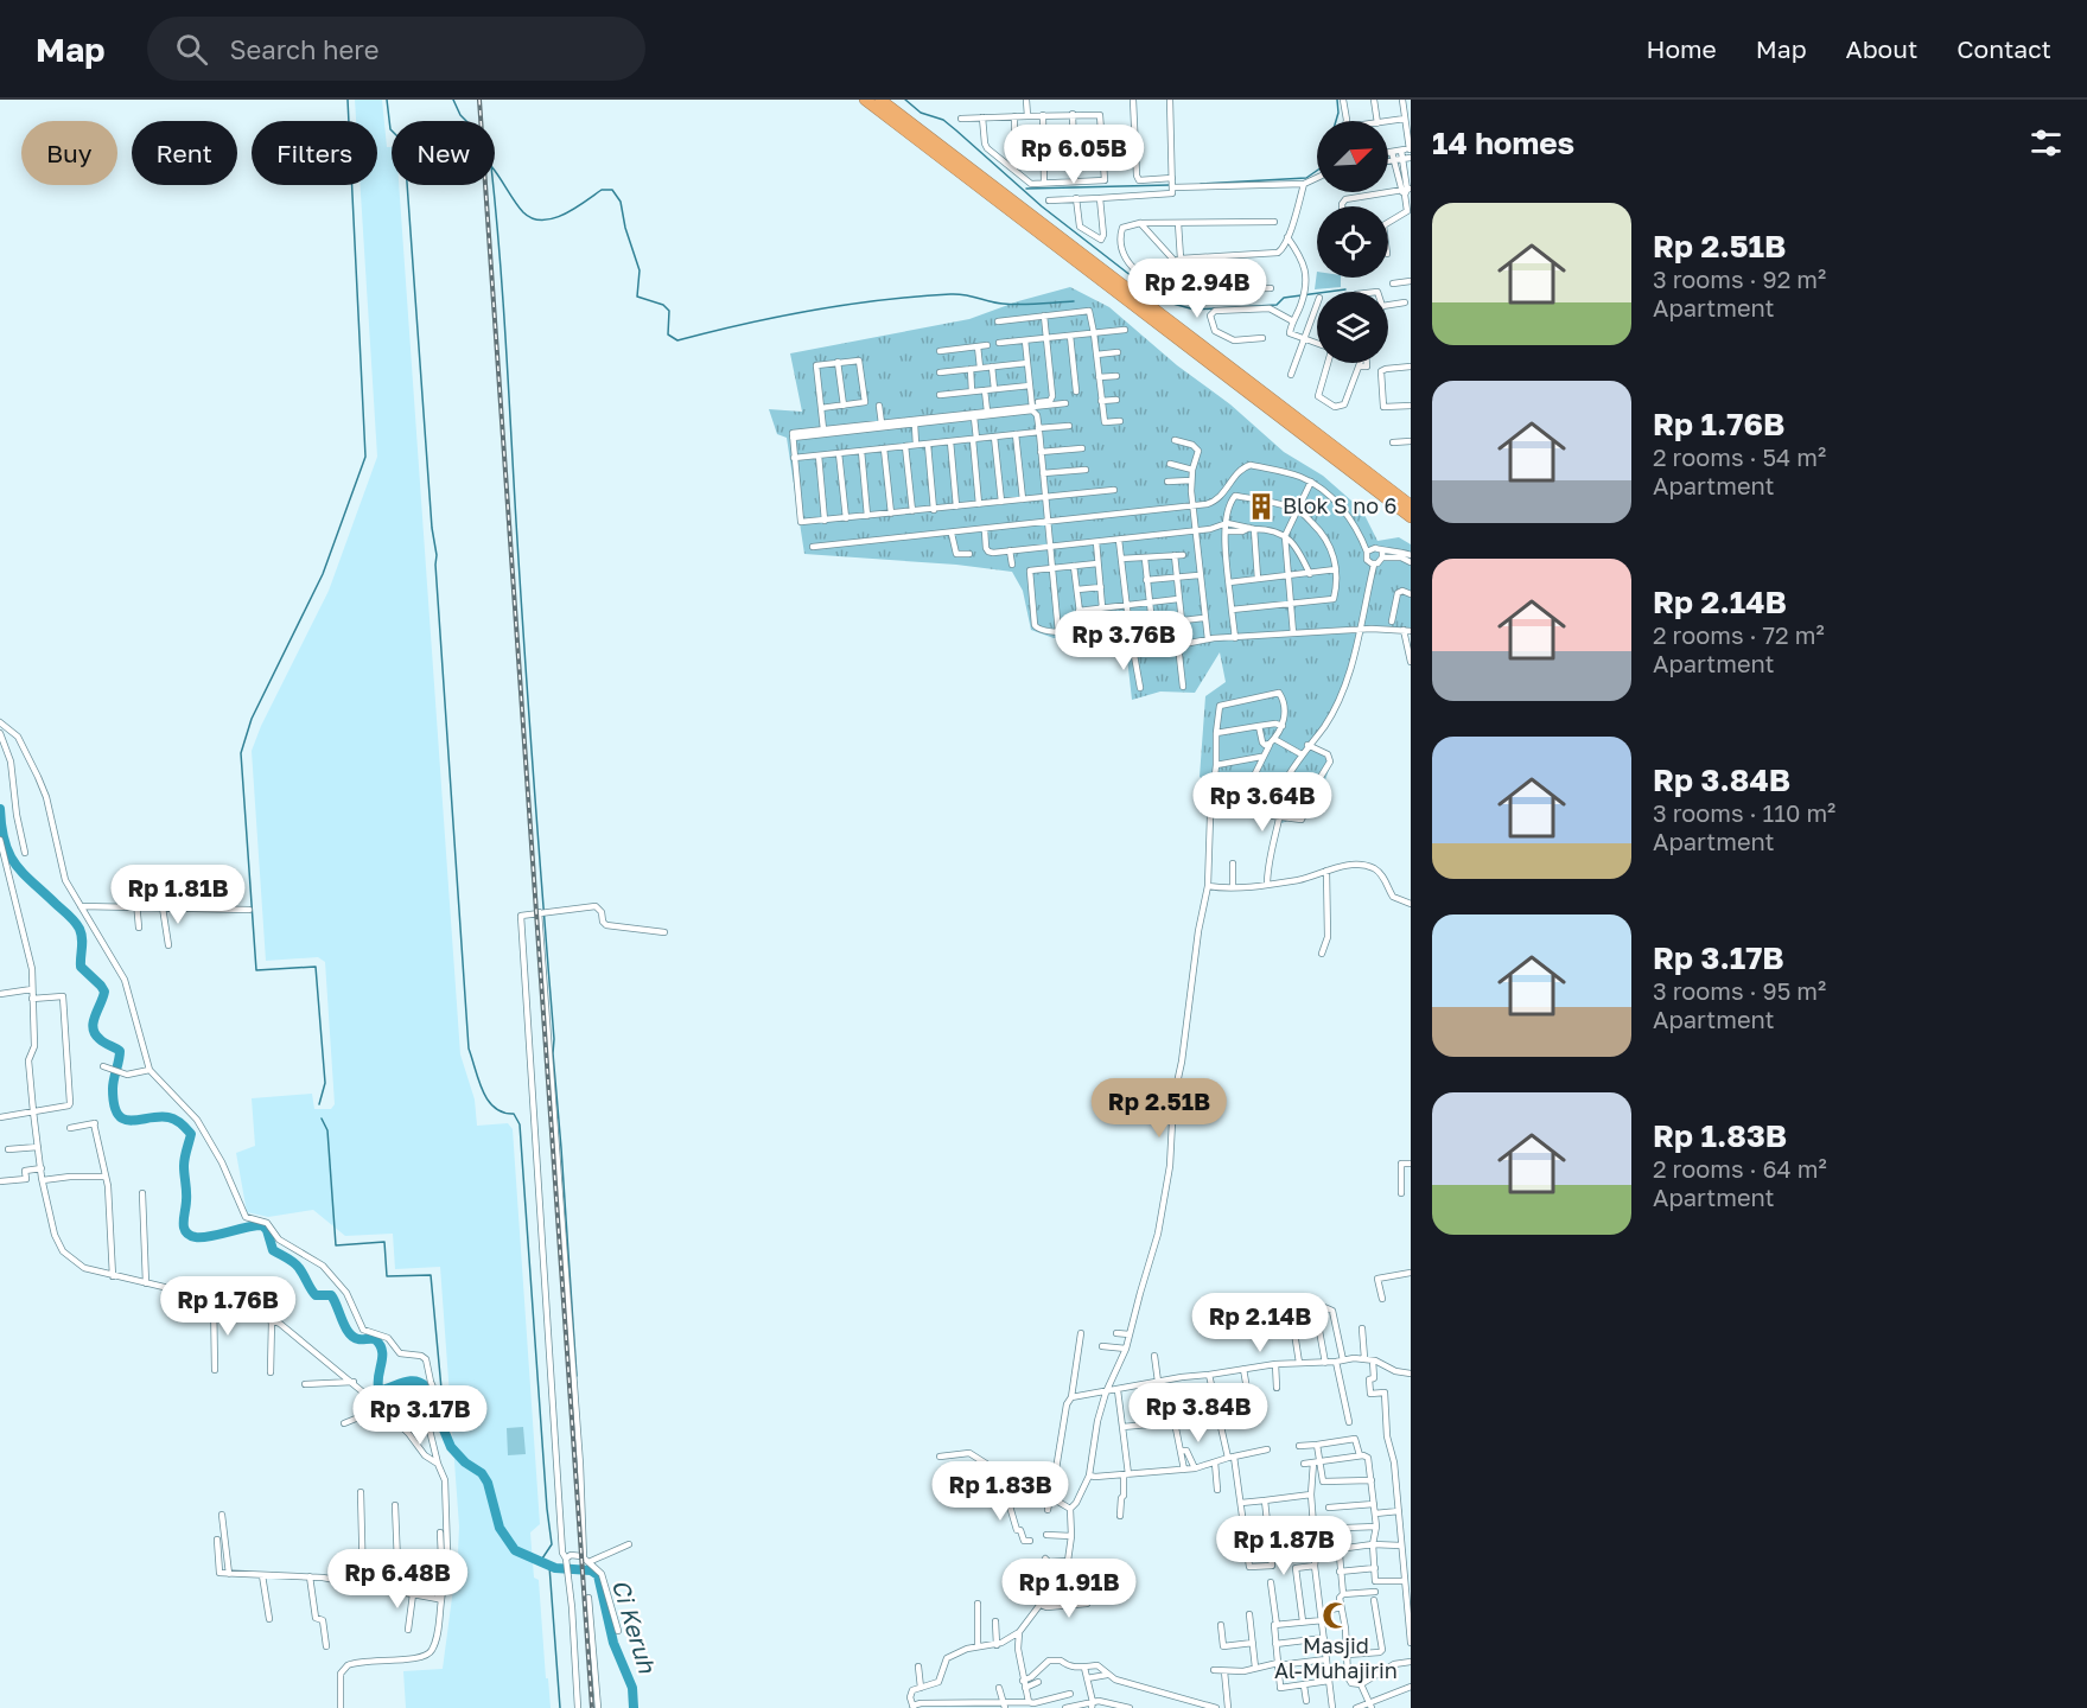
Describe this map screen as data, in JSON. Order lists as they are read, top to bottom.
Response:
{
  "water": ["Ci Keruh"],
  "places": {
    "building": ["Blok S no 6"],
    "mosque": ["Masjid Al-Muhajirin"]
  },
  "north": "top right",
  "page": {
    "header": "Map",
    "search": "Search here",
    "nav": [
      "Home",
      "Map",
      "About",
      "Contact"
    ],
    "heading": "14 homes",
    "chip": [
      "Buy",
      "Rent",
      "Filters",
      "New"
    ],
    "price": [
      "Rp 6.05B",
      "Rp 2.94B",
      "Rp 3.76B",
      "Rp 3.64B",
      "Rp 1.81B",
      "Rp 2.51B",
      "Rp 1.76B",
      "Rp 2.14B",
      "Rp 3.84B",
      "Rp 3.17B",
      "Rp 1.83B",
      "Rp 1.87B",
      "Rp 6.48B",
      "Rp 1.91B"
    ],
    "list": [
      {
        "name": "Rp 2.51B",
        "note": "3 rooms · 92 m² · Apartment"
      },
      {
        "name": "Rp 1.76B",
        "note": "2 rooms · 54 m² · Apartment"
      },
      {
        "name": "Rp 2.14B",
        "note": "2 rooms · 72 m² · Apartment"
      },
      {
        "name": "Rp 3.84B",
        "note": "3 rooms · 110 m² · Apartment"
      },
      {
        "name": "Rp 3.17B",
        "note": "3 rooms · 95 m² · Apartment"
      },
      {
        "name": "Rp 1.83B",
        "note": "2 rooms · 64 m² · Apartment"
      }
    ]
  }
}
